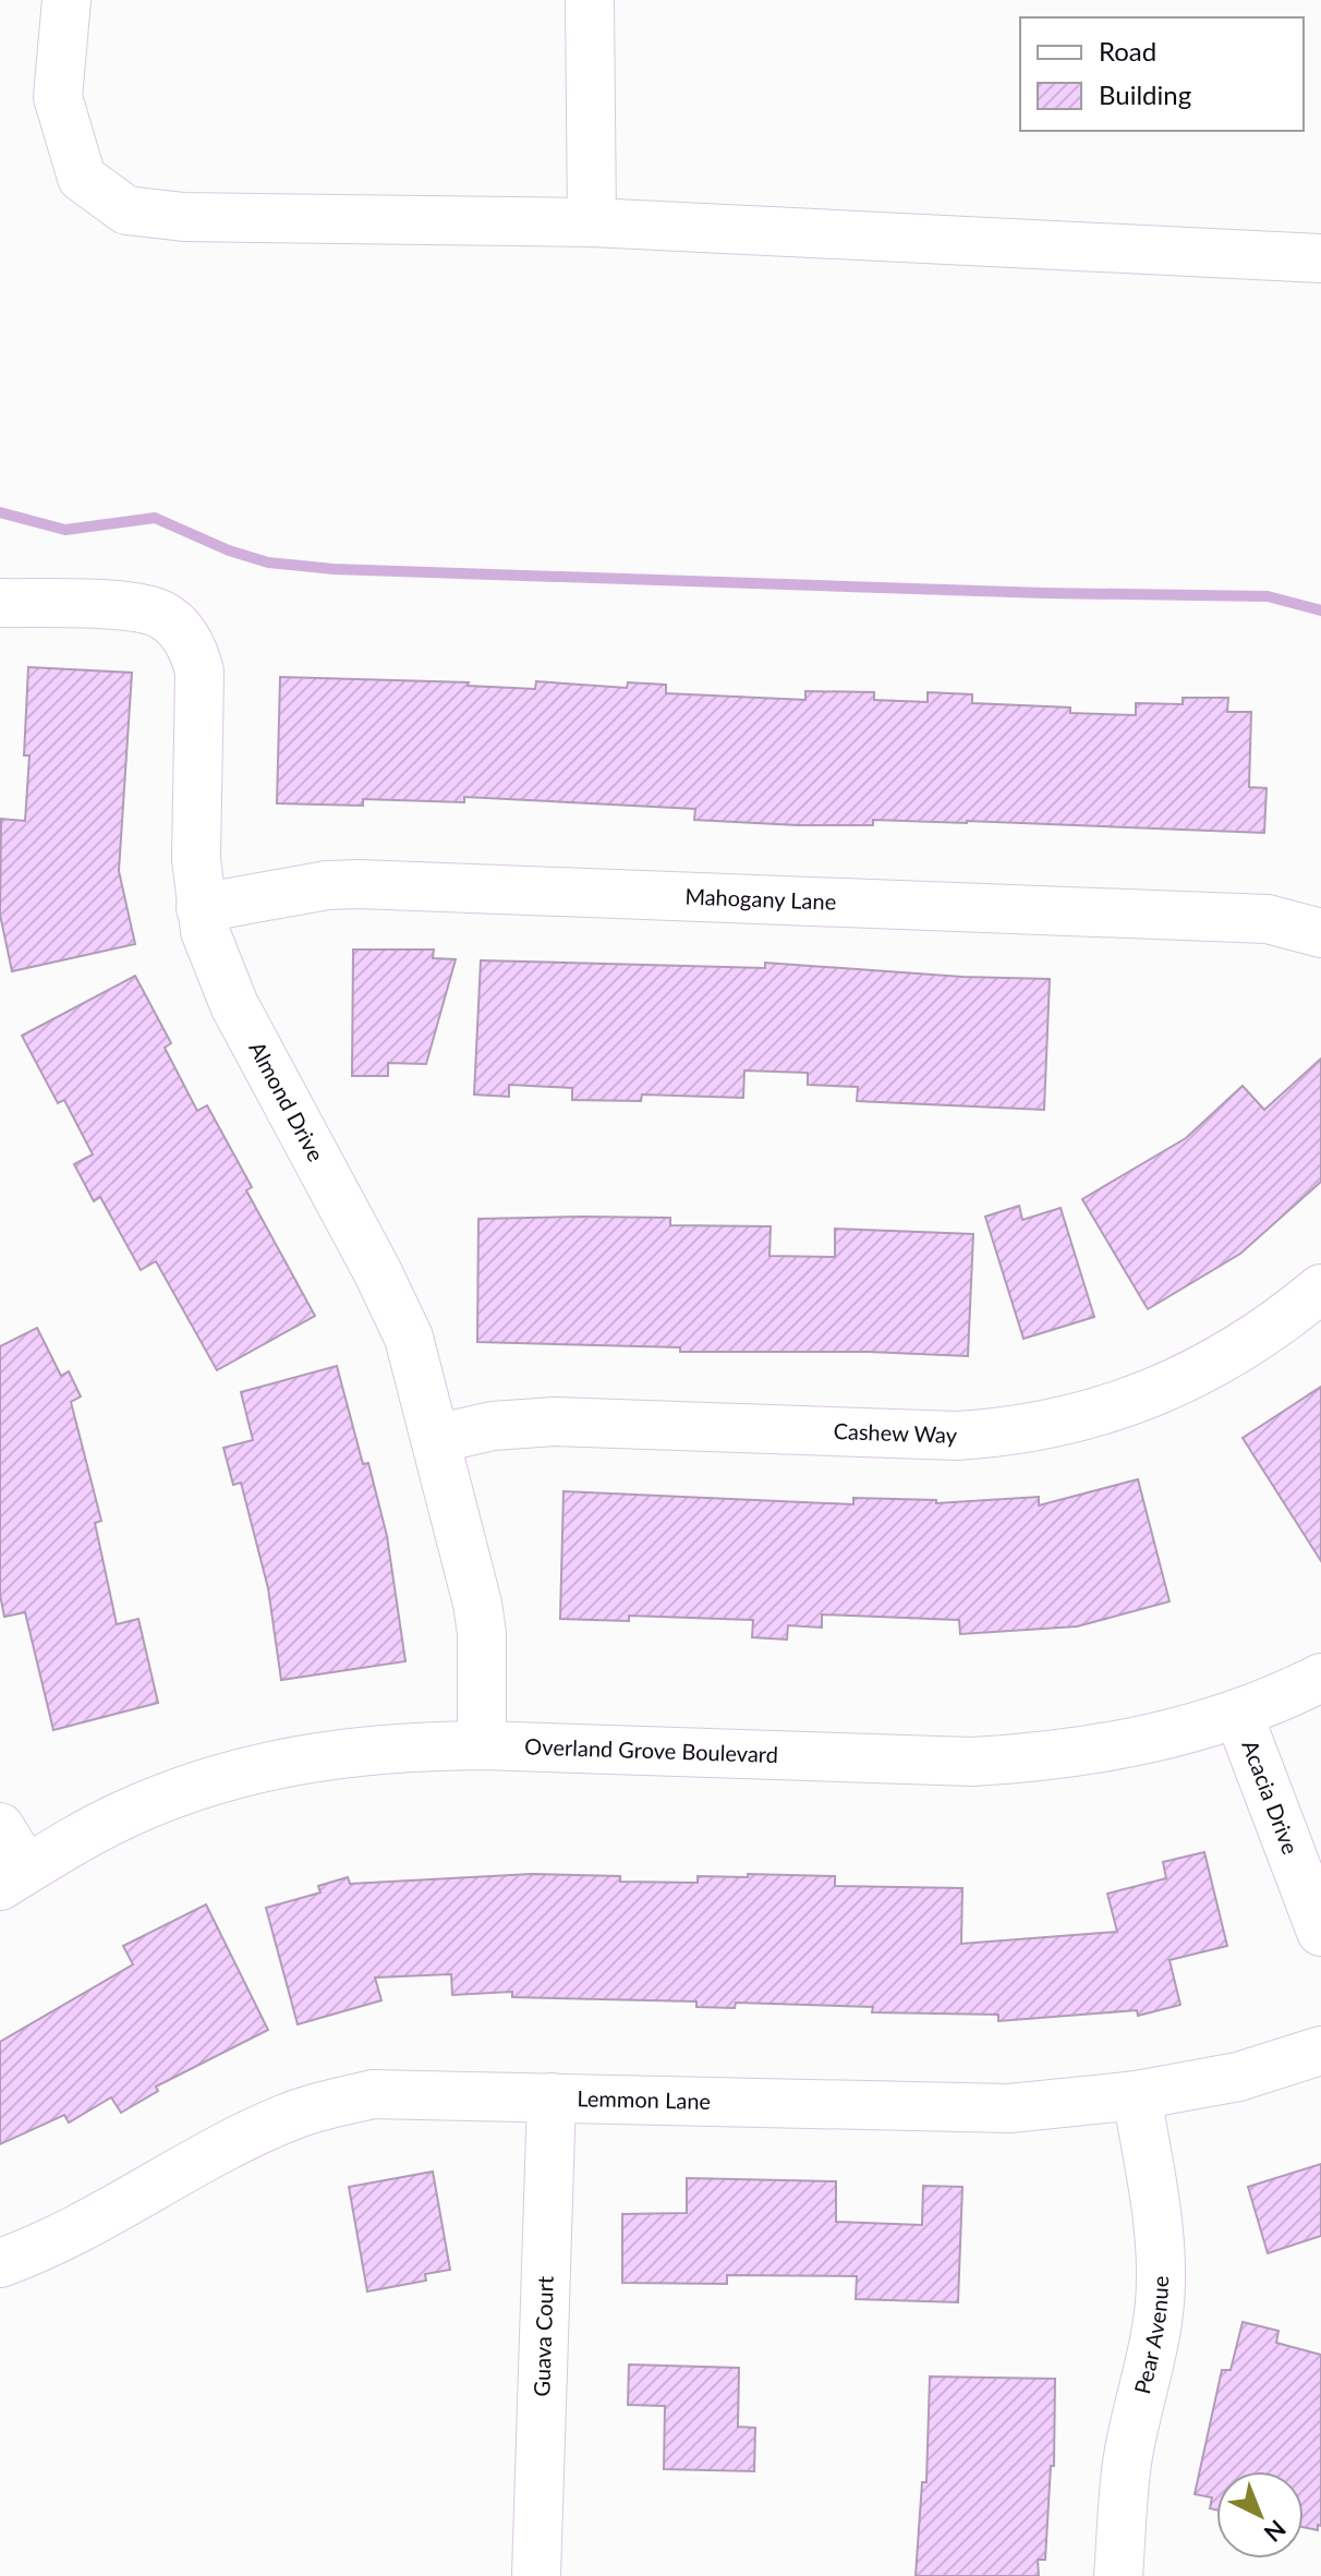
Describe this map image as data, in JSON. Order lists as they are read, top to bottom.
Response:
{
  "streets": {
    "street": [
      "Mahogany Lane",
      "Almond Drive",
      "Cashew Way",
      "Overland Grove Boulevard",
      "Acacia Drive",
      "Lemmon Lane",
      "Pear Avenue",
      "Guava Court"
    ]
  },
  "crossings": [
    ["Mahogany Lane", "Almond Drive"],
    ["Almond Drive", "Cashew Way"],
    ["Almond Drive", "Overland Grove Boulevard"],
    ["Overland Grove Boulevard", "Acacia Drive"],
    ["Lemmon Lane", "Pear Avenue"],
    ["Lemmon Lane", "Guava Court"]
  ],
  "legend": ["Road", "Building"],
  "north": "bottom right"
}
